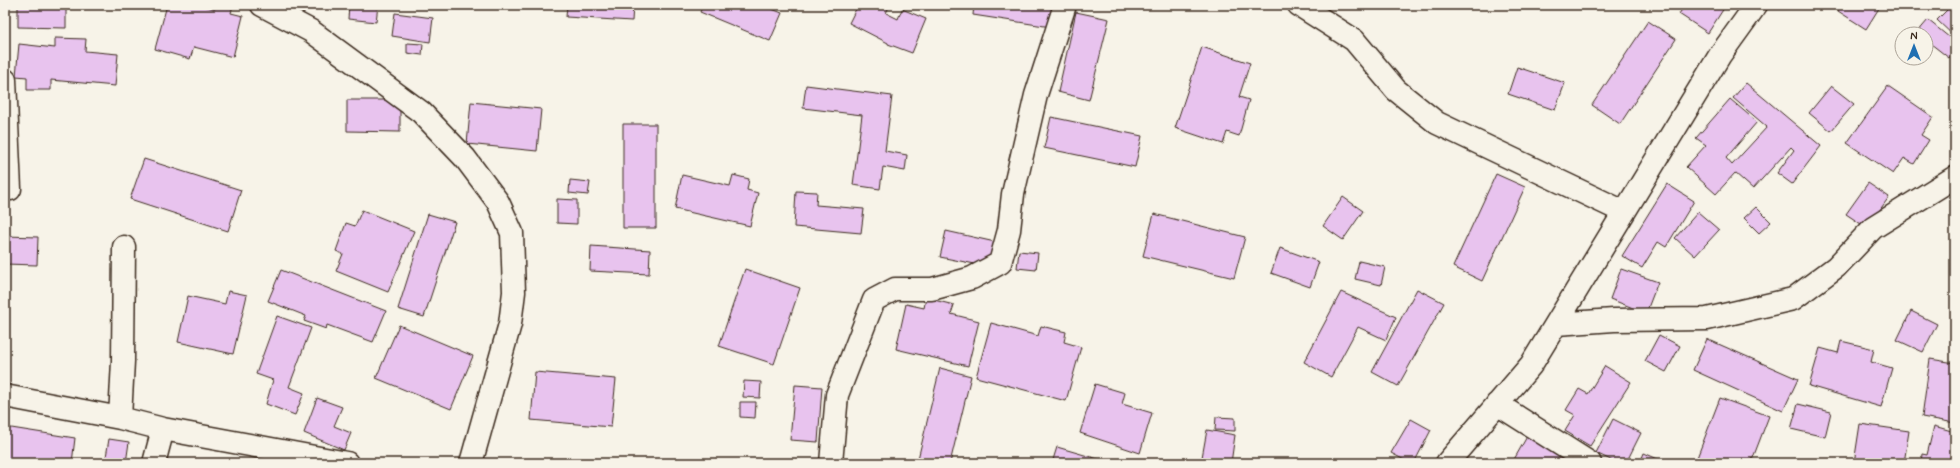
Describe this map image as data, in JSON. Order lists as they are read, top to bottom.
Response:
{
  "north": "top"
}
